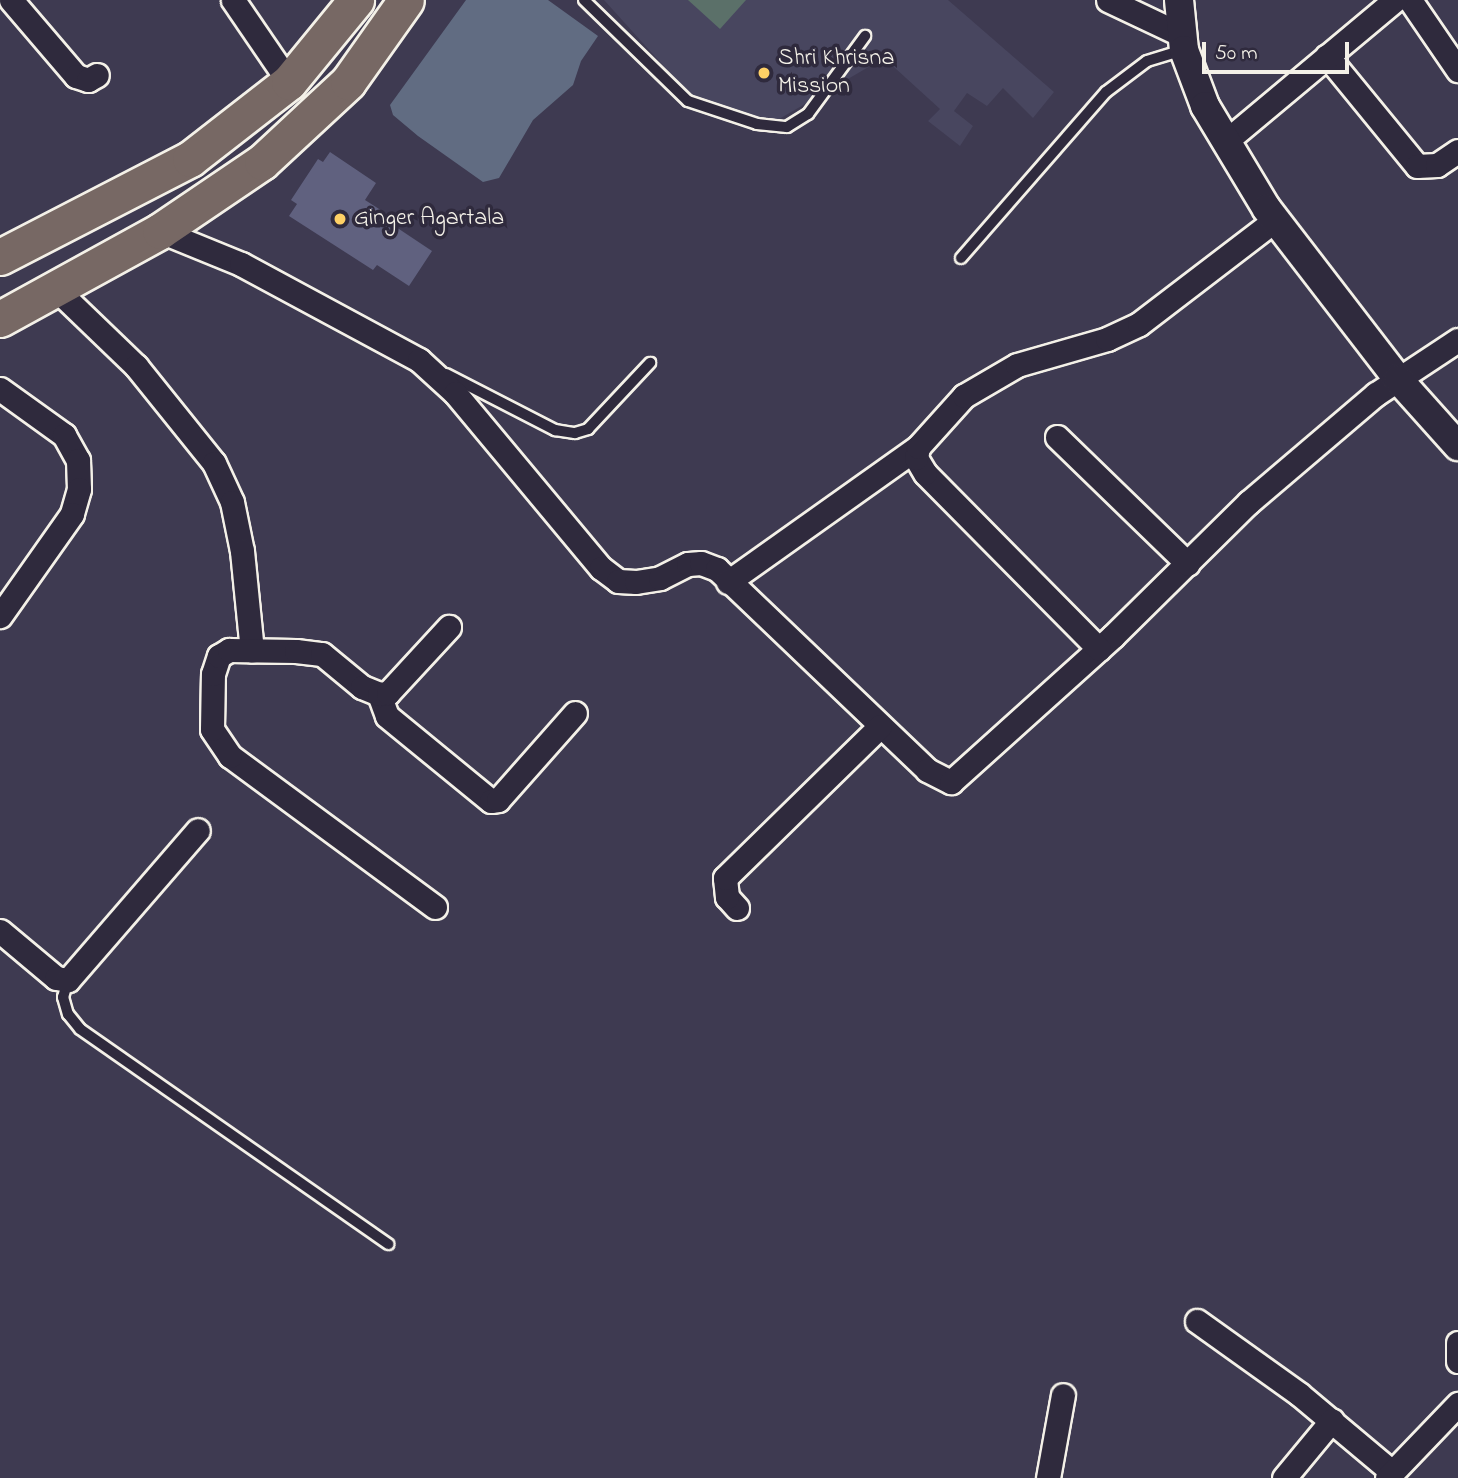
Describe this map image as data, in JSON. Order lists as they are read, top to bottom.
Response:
{
  "places": ["Shri Khrisna Mission", "Ginger Agartala"],
  "scale_bar": "50 m"
}
